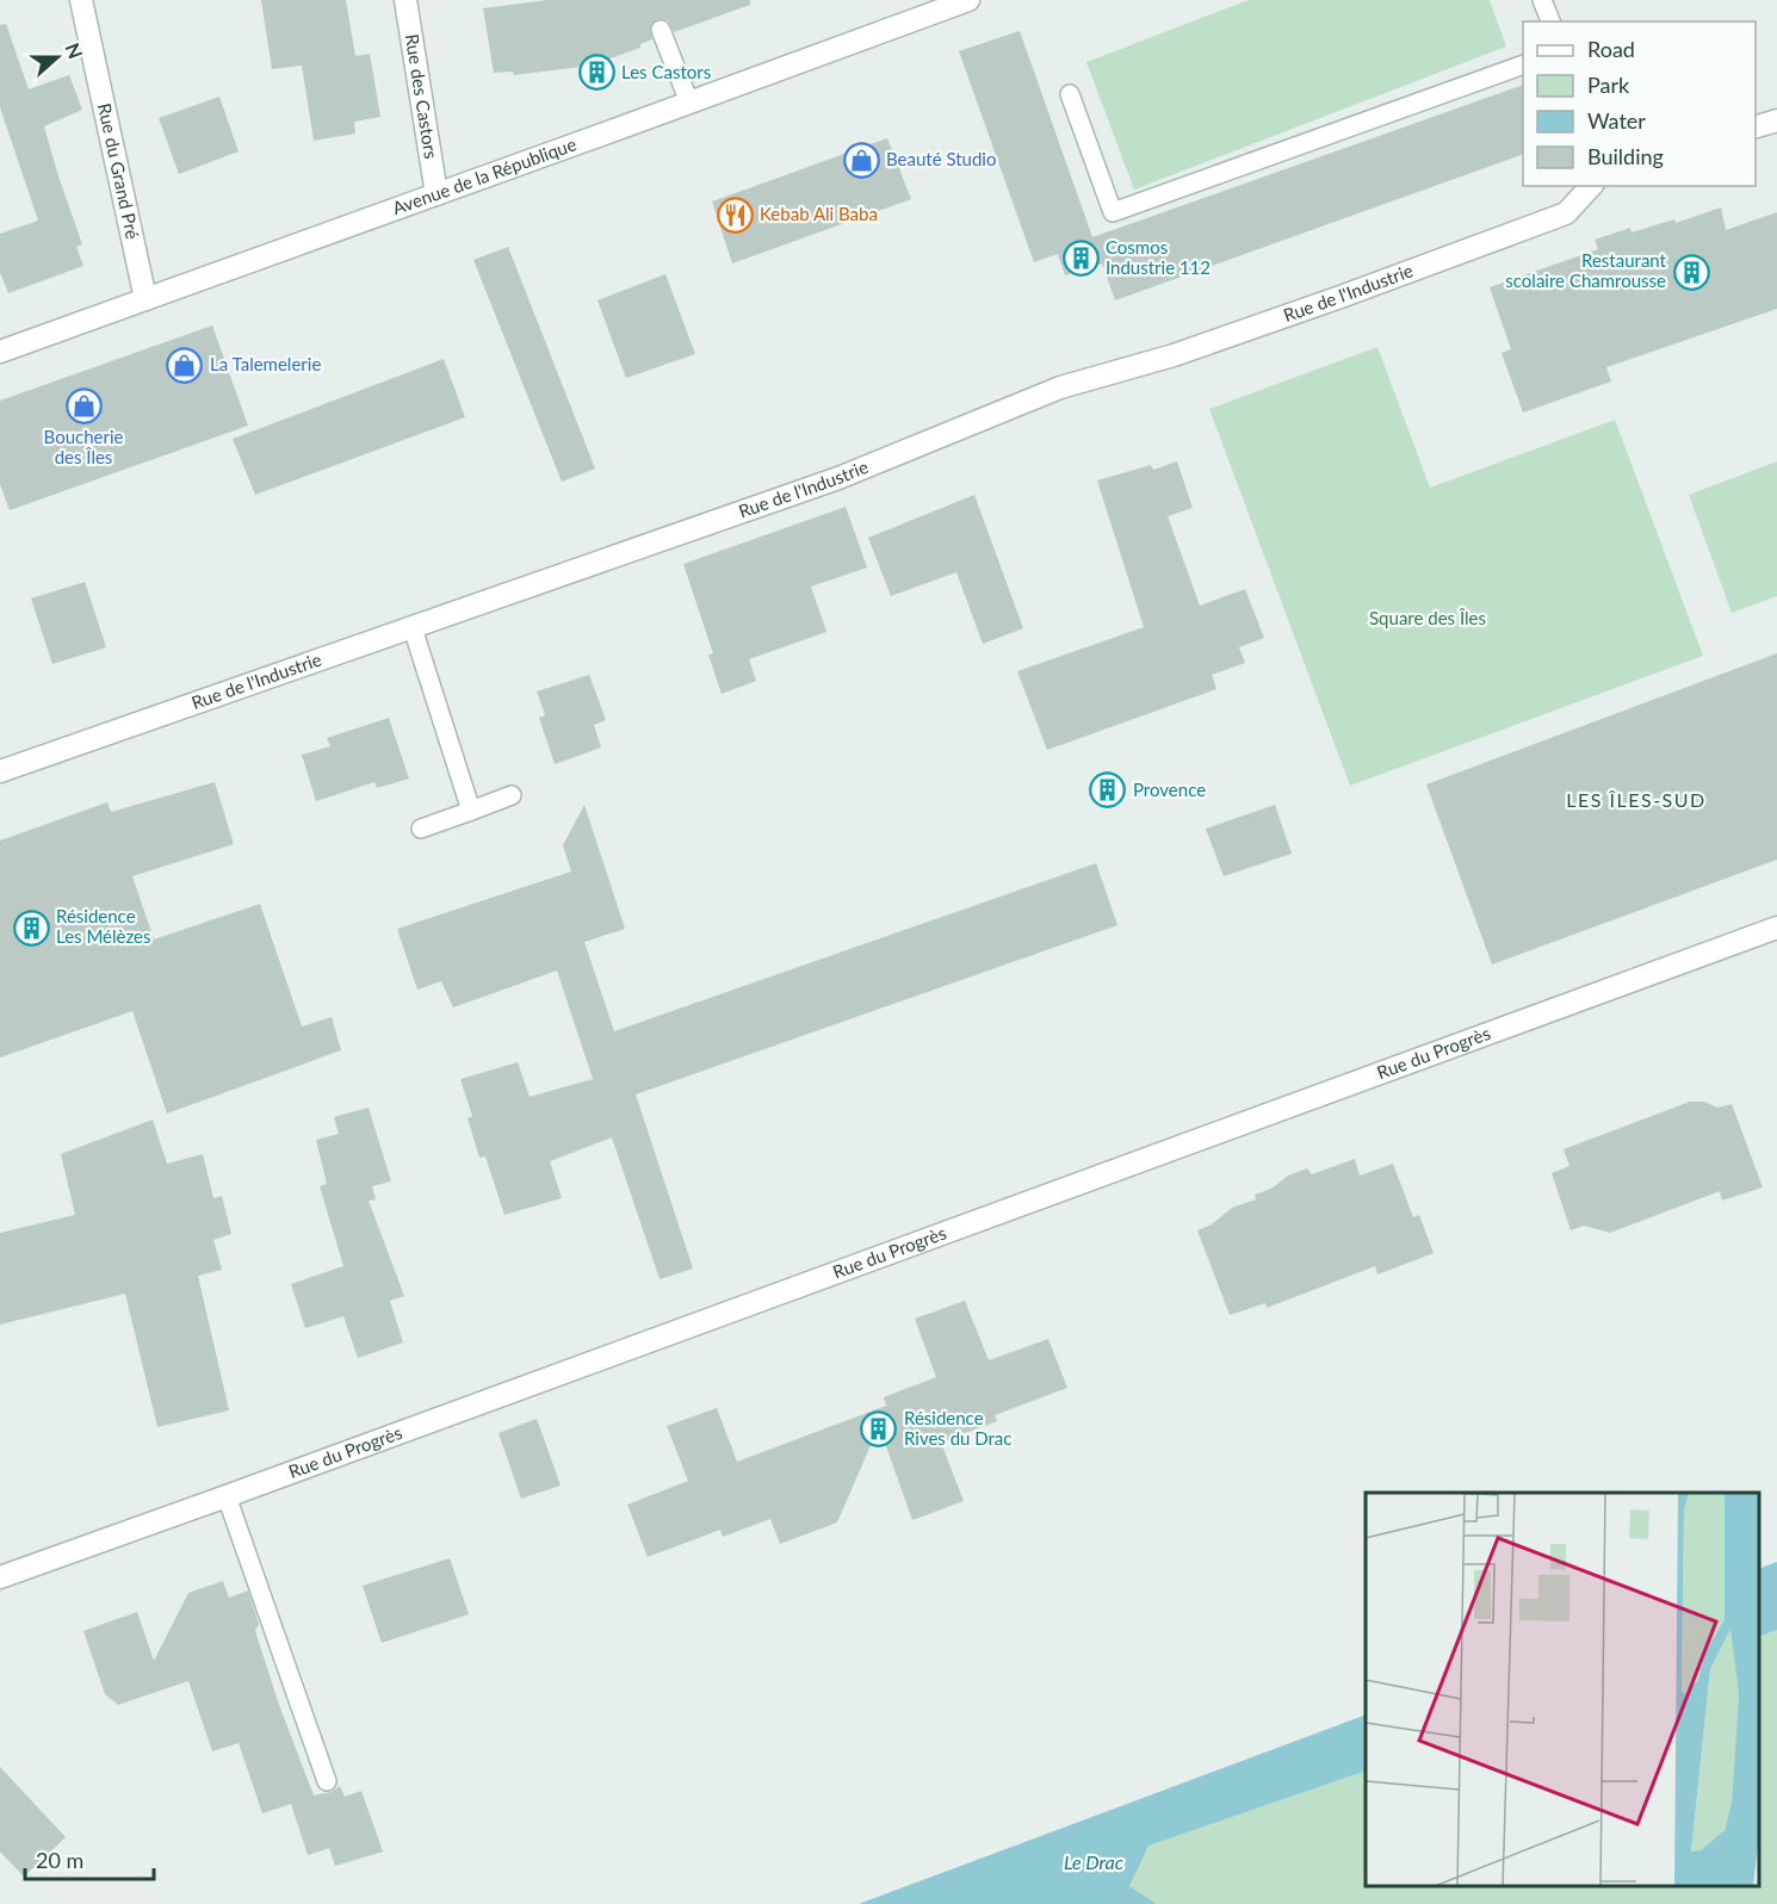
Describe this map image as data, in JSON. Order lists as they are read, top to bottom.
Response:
{
  "streets": {
    "street": [
      "Rue des Castors",
      "Rue du Grand Pré",
      "Avenue de la République",
      "Rue de l'Industrie",
      "Rue du Progrès"
    ]
  },
  "crossings": [
    ["Rue des Castors", "Avenue de la République"],
    ["Rue du Grand Pré", "Avenue de la République"]
  ],
  "districts": ["LES ÎLES-SUD"],
  "water": ["Le Drac"],
  "parks": ["Square des Îles"],
  "places": {
    "building": [
      "Les Castors",
      "Cosmos Industrie 112",
      "Restaurant scolaire Chamrousse",
      "Provence",
      "Résidence Les Mélèzes",
      "Résidence Rives du Drac"
    ],
    "shop": ["Beauté Studio", "La Talemelerie", "Boucherie des Îles"],
    "restaurant": ["Kebab Ali Baba"]
  },
  "legend": [
    "Road",
    "Park",
    "Water",
    "Building"
  ],
  "scale_bar": "20 m",
  "north": "right"
}
